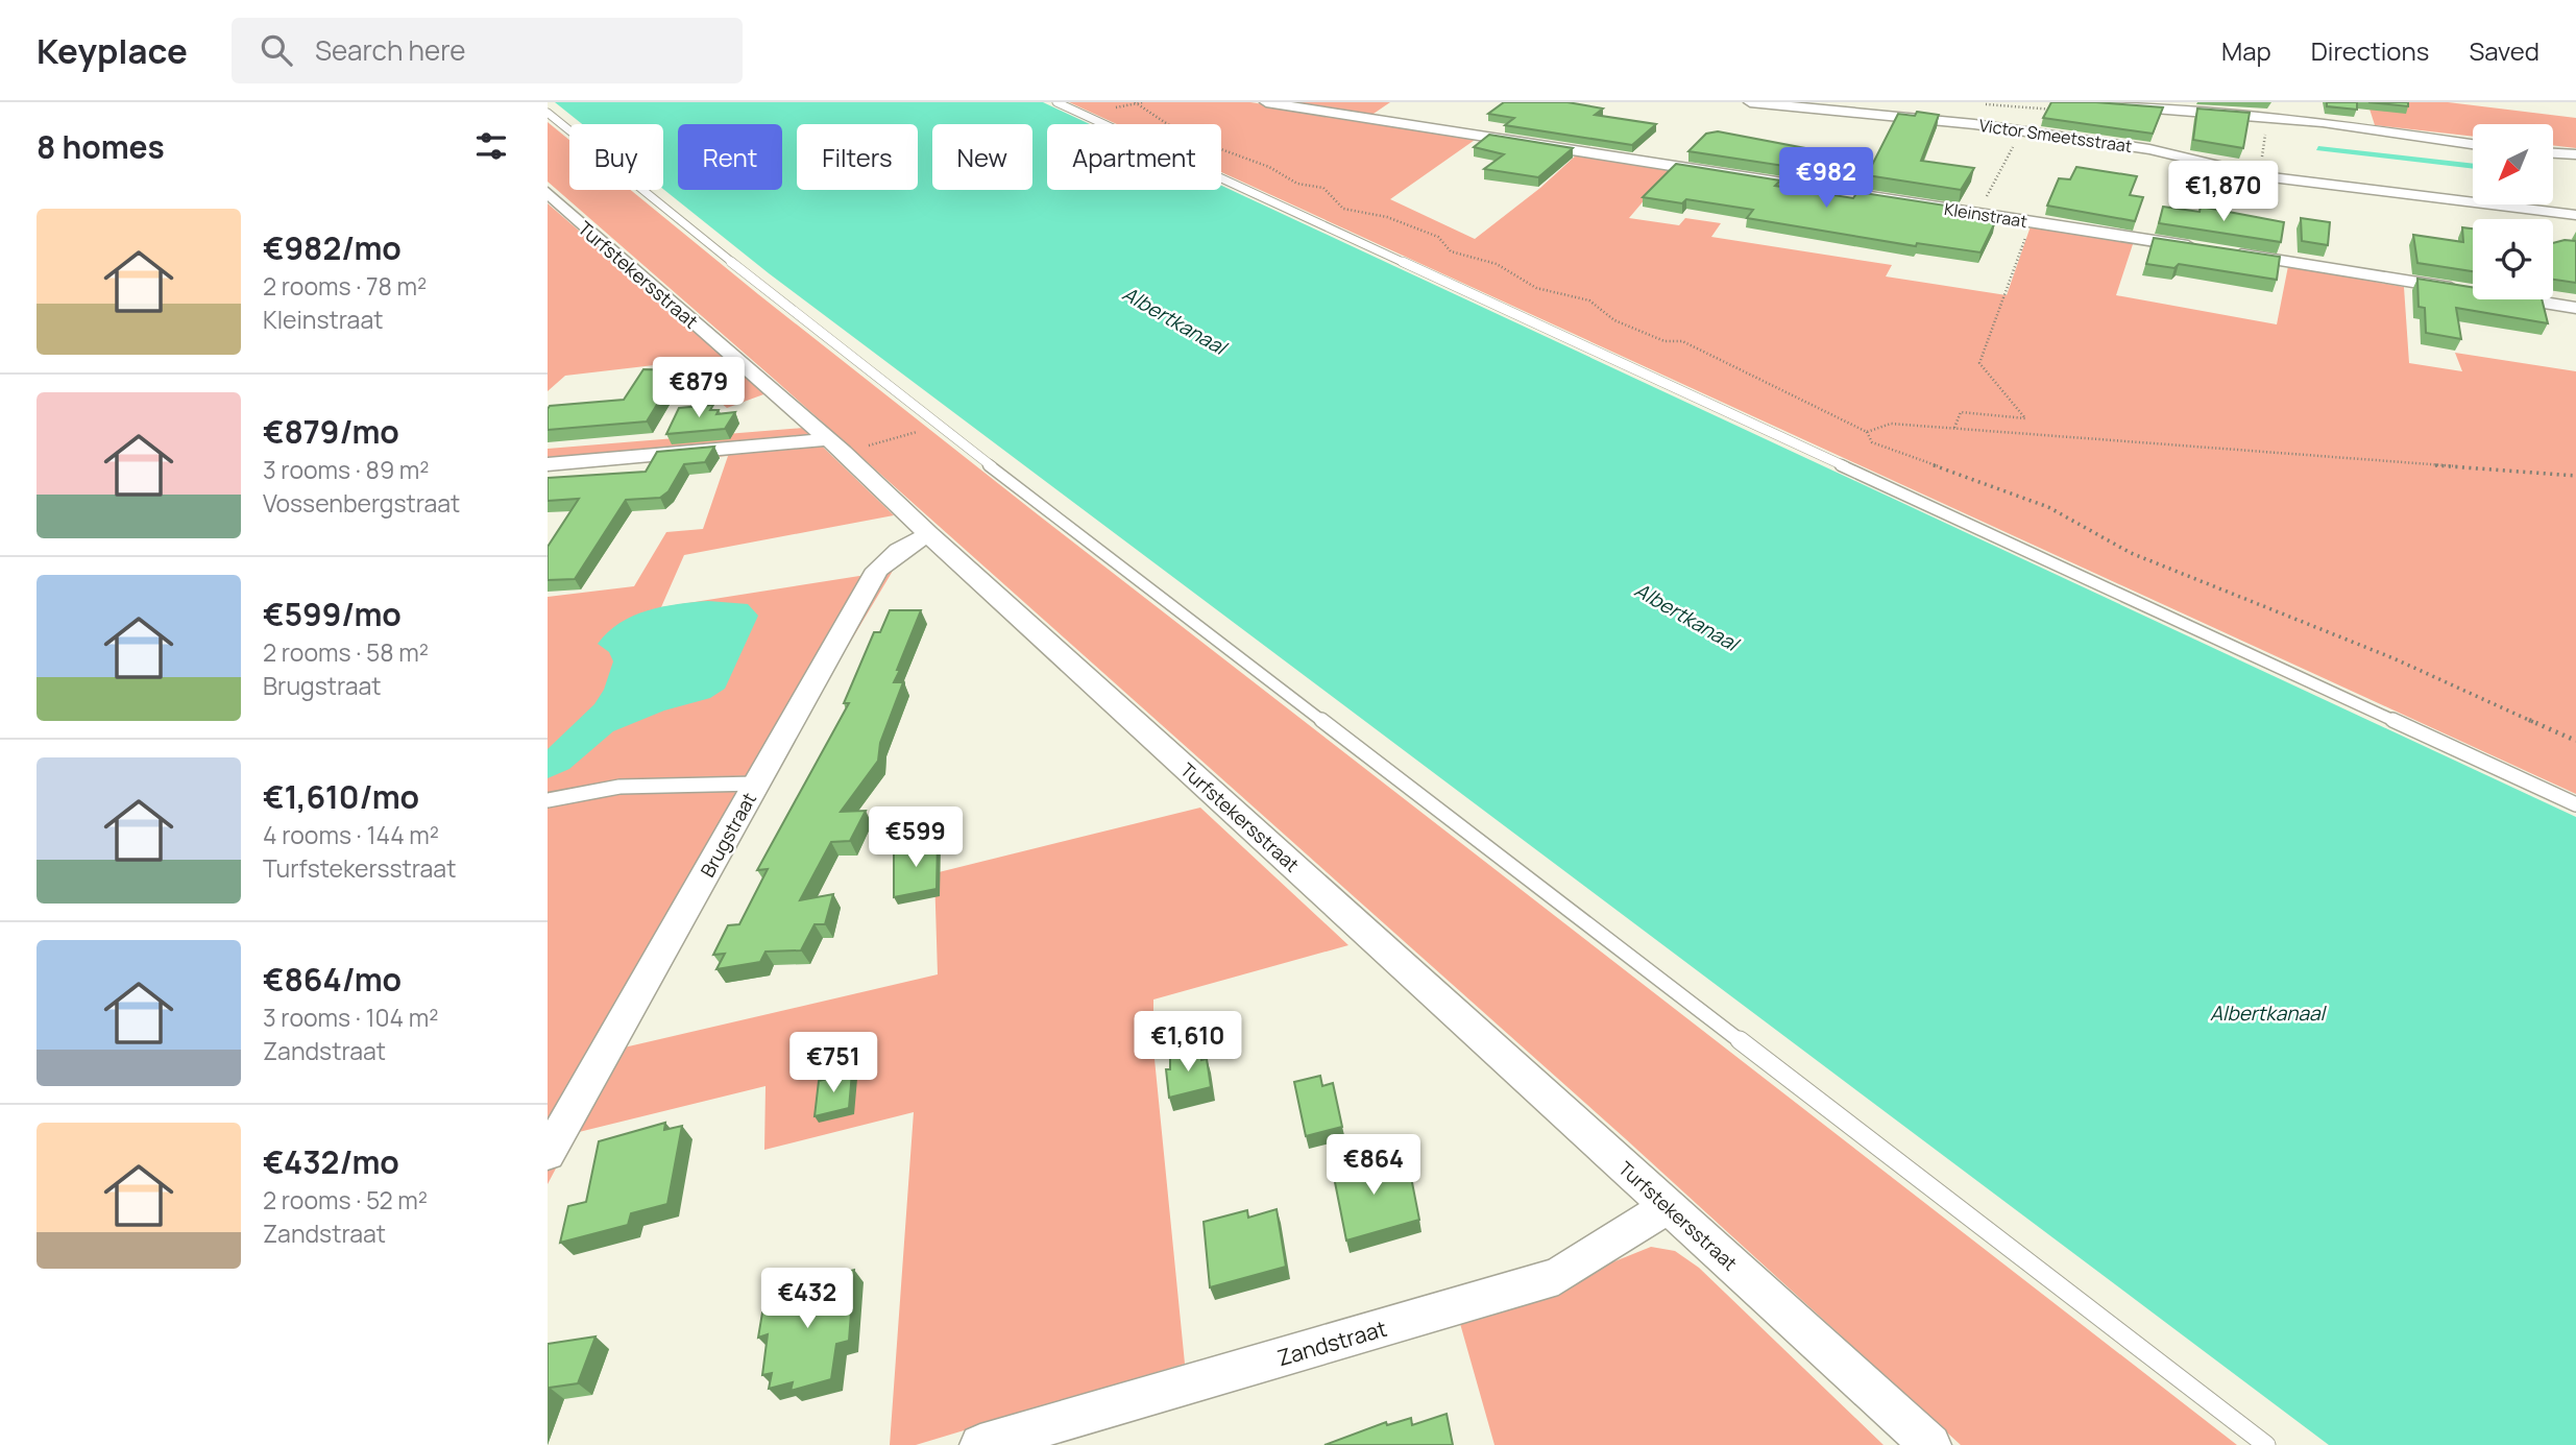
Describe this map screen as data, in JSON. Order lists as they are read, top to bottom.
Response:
{
  "streets": {
    "street": [
      "Victor Smeetsstraat",
      "Kleinstraat",
      "Turfstekersstraat",
      "Brugstraat",
      "Zandstraat"
    ]
  },
  "crossings": [
    ["Turfstekersstraat", "Brugstraat"],
    ["Turfstekersstraat", "Zandstraat"]
  ],
  "water": ["Albertkanaal"],
  "north": "bottom left",
  "page": {
    "header": "Keyplace",
    "search": "Search here",
    "nav": ["Map", "Directions", "Saved"],
    "heading": "8 homes",
    "chip": [
      "Buy",
      "Rent",
      "Filters",
      "New",
      "Apartment"
    ],
    "price": [
      "€982",
      "€1,870",
      "€879",
      "€599",
      "€1,610",
      "€751",
      "€864",
      "€432"
    ],
    "list": [
      {
        "name": "€982/mo",
        "note": "2 rooms · 78 m² · Kleinstraat"
      },
      {
        "name": "€879/mo",
        "note": "3 rooms · 89 m² · Vossenbergstraat"
      },
      {
        "name": "€599/mo",
        "note": "2 rooms · 58 m² · Brugstraat"
      },
      {
        "name": "€1,610/mo",
        "note": "4 rooms · 144 m² · Turfstekersstraat"
      },
      {
        "name": "€864/mo",
        "note": "3 rooms · 104 m² · Zandstraat"
      },
      {
        "name": "€432/mo",
        "note": "2 rooms · 52 m² · Zandstraat"
      }
    ]
  }
}
